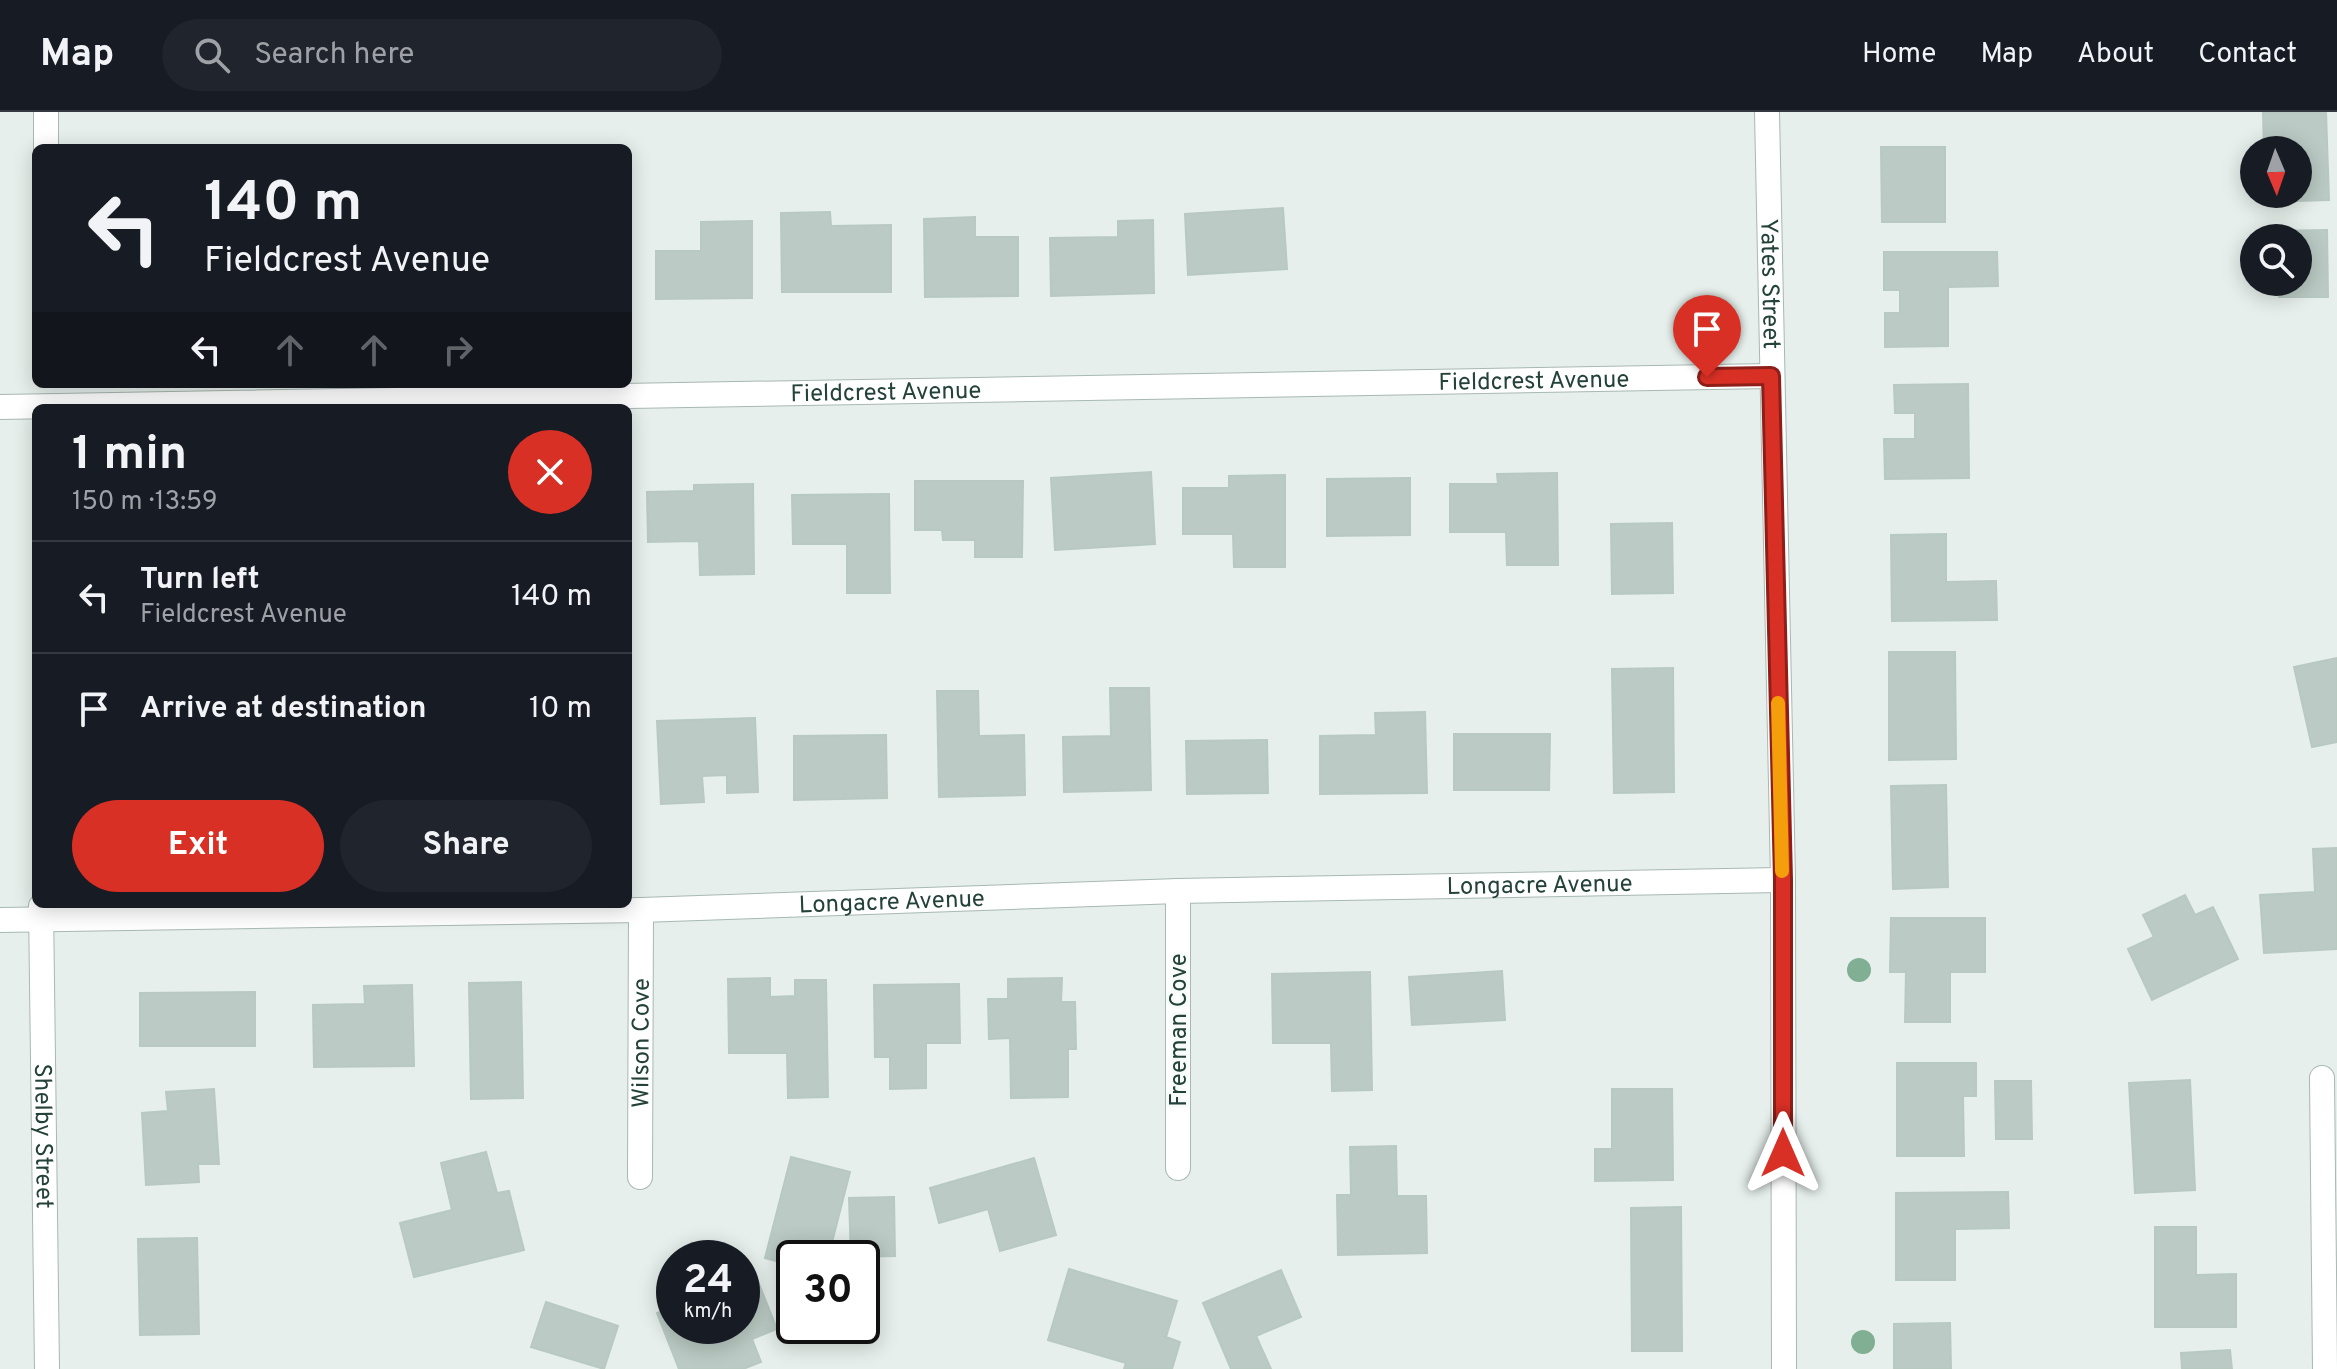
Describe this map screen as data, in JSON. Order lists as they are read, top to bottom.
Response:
{
  "streets": {
    "street": [
      "Yates Street",
      "Fieldcrest Avenue",
      "Longacre Avenue",
      "Freeman Cove",
      "Wilson Cove",
      "Shelby Street"
    ]
  },
  "crossings": [
    ["Yates Street", "Fieldcrest Avenue"],
    ["Yates Street", "Longacre Avenue"],
    ["Longacre Avenue", "Freeman Cove"],
    ["Longacre Avenue", "Wilson Cove"],
    ["Longacre Avenue", "Shelby Street"]
  ],
  "north": "bottom",
  "page": {
    "header": "Map",
    "search": "Search here",
    "nav": [
      "Home",
      "Map",
      "About",
      "Contact"
    ],
    "turn": ["140 m", "Fieldcrest Avenue"],
    "heading": ["1 min", "150 m · 13:59"],
    "list": [
      {
        "name": "Turn left",
        "note": "Fieldcrest Avenue",
        "value": "140 m"
      },
      {
        "name": "Arrive at destination",
        "value": "10 m"
      }
    ],
    "buttons": ["Exit", "Share"],
    "speed": "24 km/h",
    "limit": "30"
  }
}
